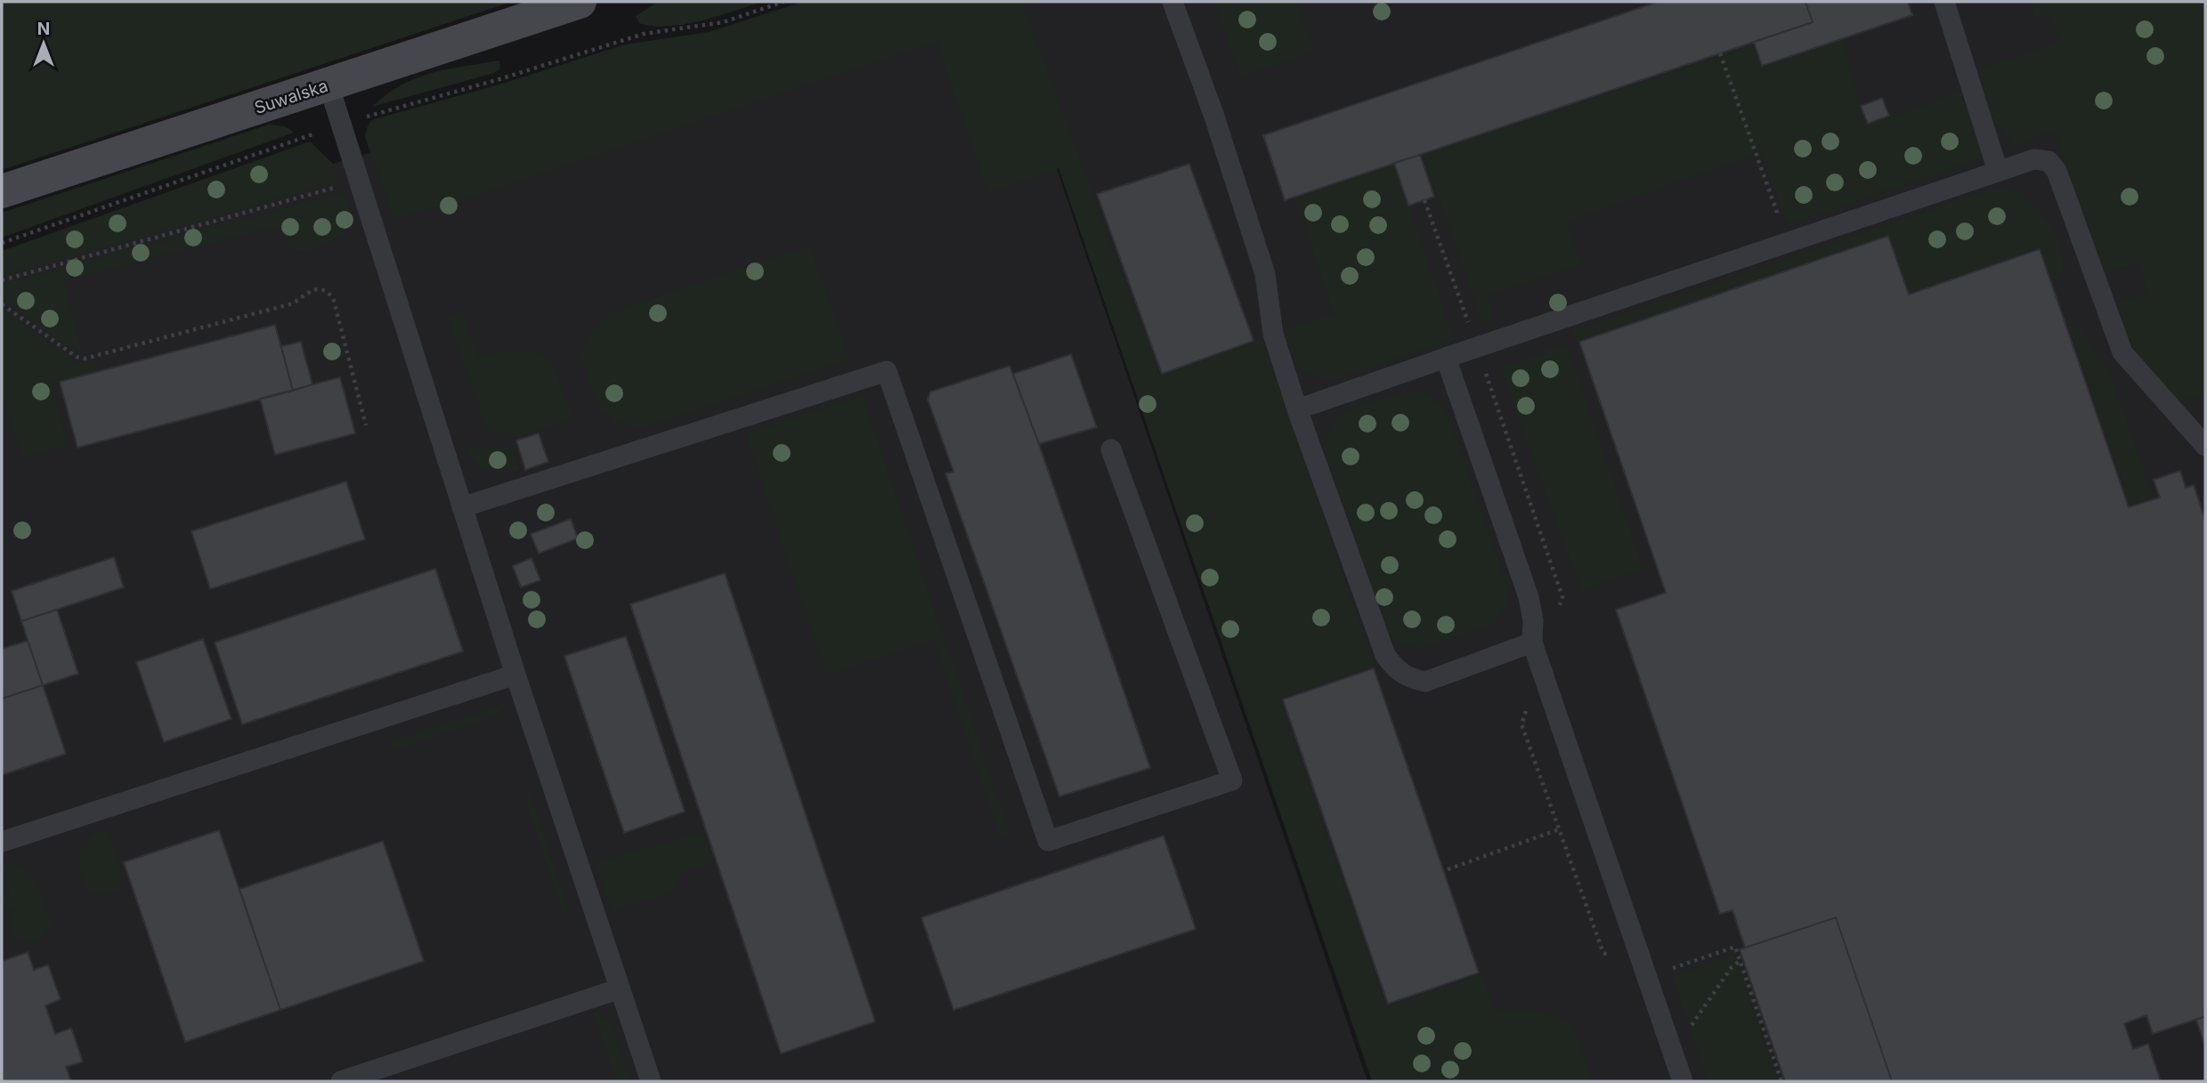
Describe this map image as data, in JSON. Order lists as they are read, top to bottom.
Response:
{
  "streets": {
    "main road": ["Suwalska"]
  },
  "north": "top"
}
